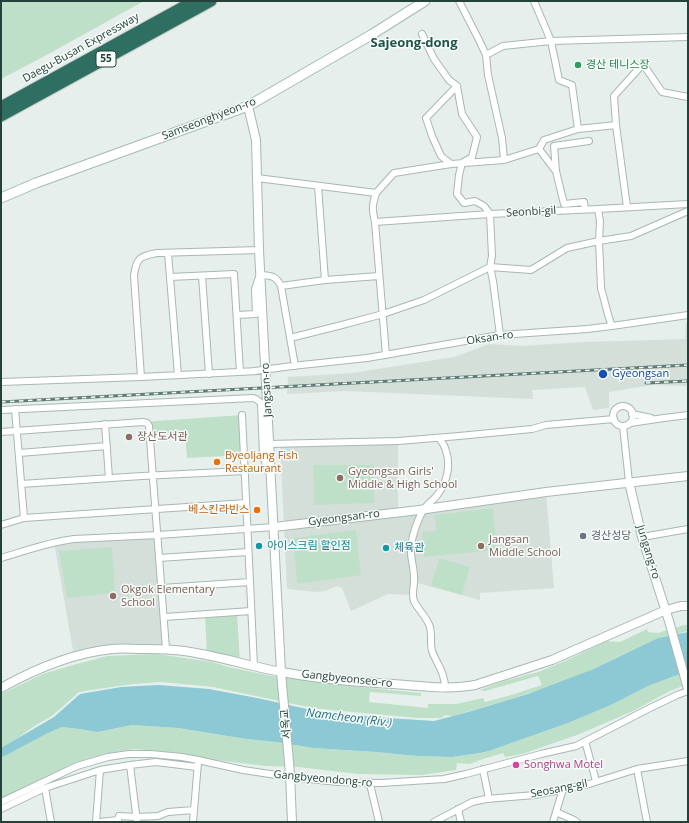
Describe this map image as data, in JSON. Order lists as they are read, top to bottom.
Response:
{
  "streets": {
    "highway": ["Daegu-Busan Expressway", "55"],
    "main road": ["Samseonghyeon-ro"],
    "street": [
      "Seonbi-gil",
      "Oksan-ro",
      "Jangsan-ro",
      "Gyeongsan-ro",
      "Jungang-ro",
      "Gangbyeonseo-ro",
      "서옥교",
      "Gangbyeondong-ro",
      "Seosang-gil"
    ]
  },
  "crossings": [
    ["Samseonghyeon-ro", "Jangsan-ro"],
    ["Jangsan-ro", "Gyeongsan-ro"],
    ["Jangsan-ro", "Gangbyeonseo-ro"],
    ["Jangsan-ro", "서옥교"],
    ["Gyeongsan-ro", "Jungang-ro"],
    ["Jungang-ro", "Gangbyeonseo-ro"],
    ["Jungang-ro", "Gangbyeondong-ro"],
    ["Gangbyeonseo-ro", "서옥교"],
    ["서옥교", "Gangbyeondong-ro"]
  ],
  "districts": ["Sajeong-dong"],
  "water": ["Namcheon (Riv.)"],
  "places": [
    "경산 테니스장",
    "Gyeongsan",
    "장산도서관",
    "Byeoljang Fish Restaurant",
    "Gyeongsan Girls' Middle & High School",
    "베스킨라빈스",
    "경산성당",
    "아이스크림 할인점",
    "Jangsan Middle School",
    "체육관",
    "Okgok Elementary School",
    "Songhwa Motel"
  ]
}
